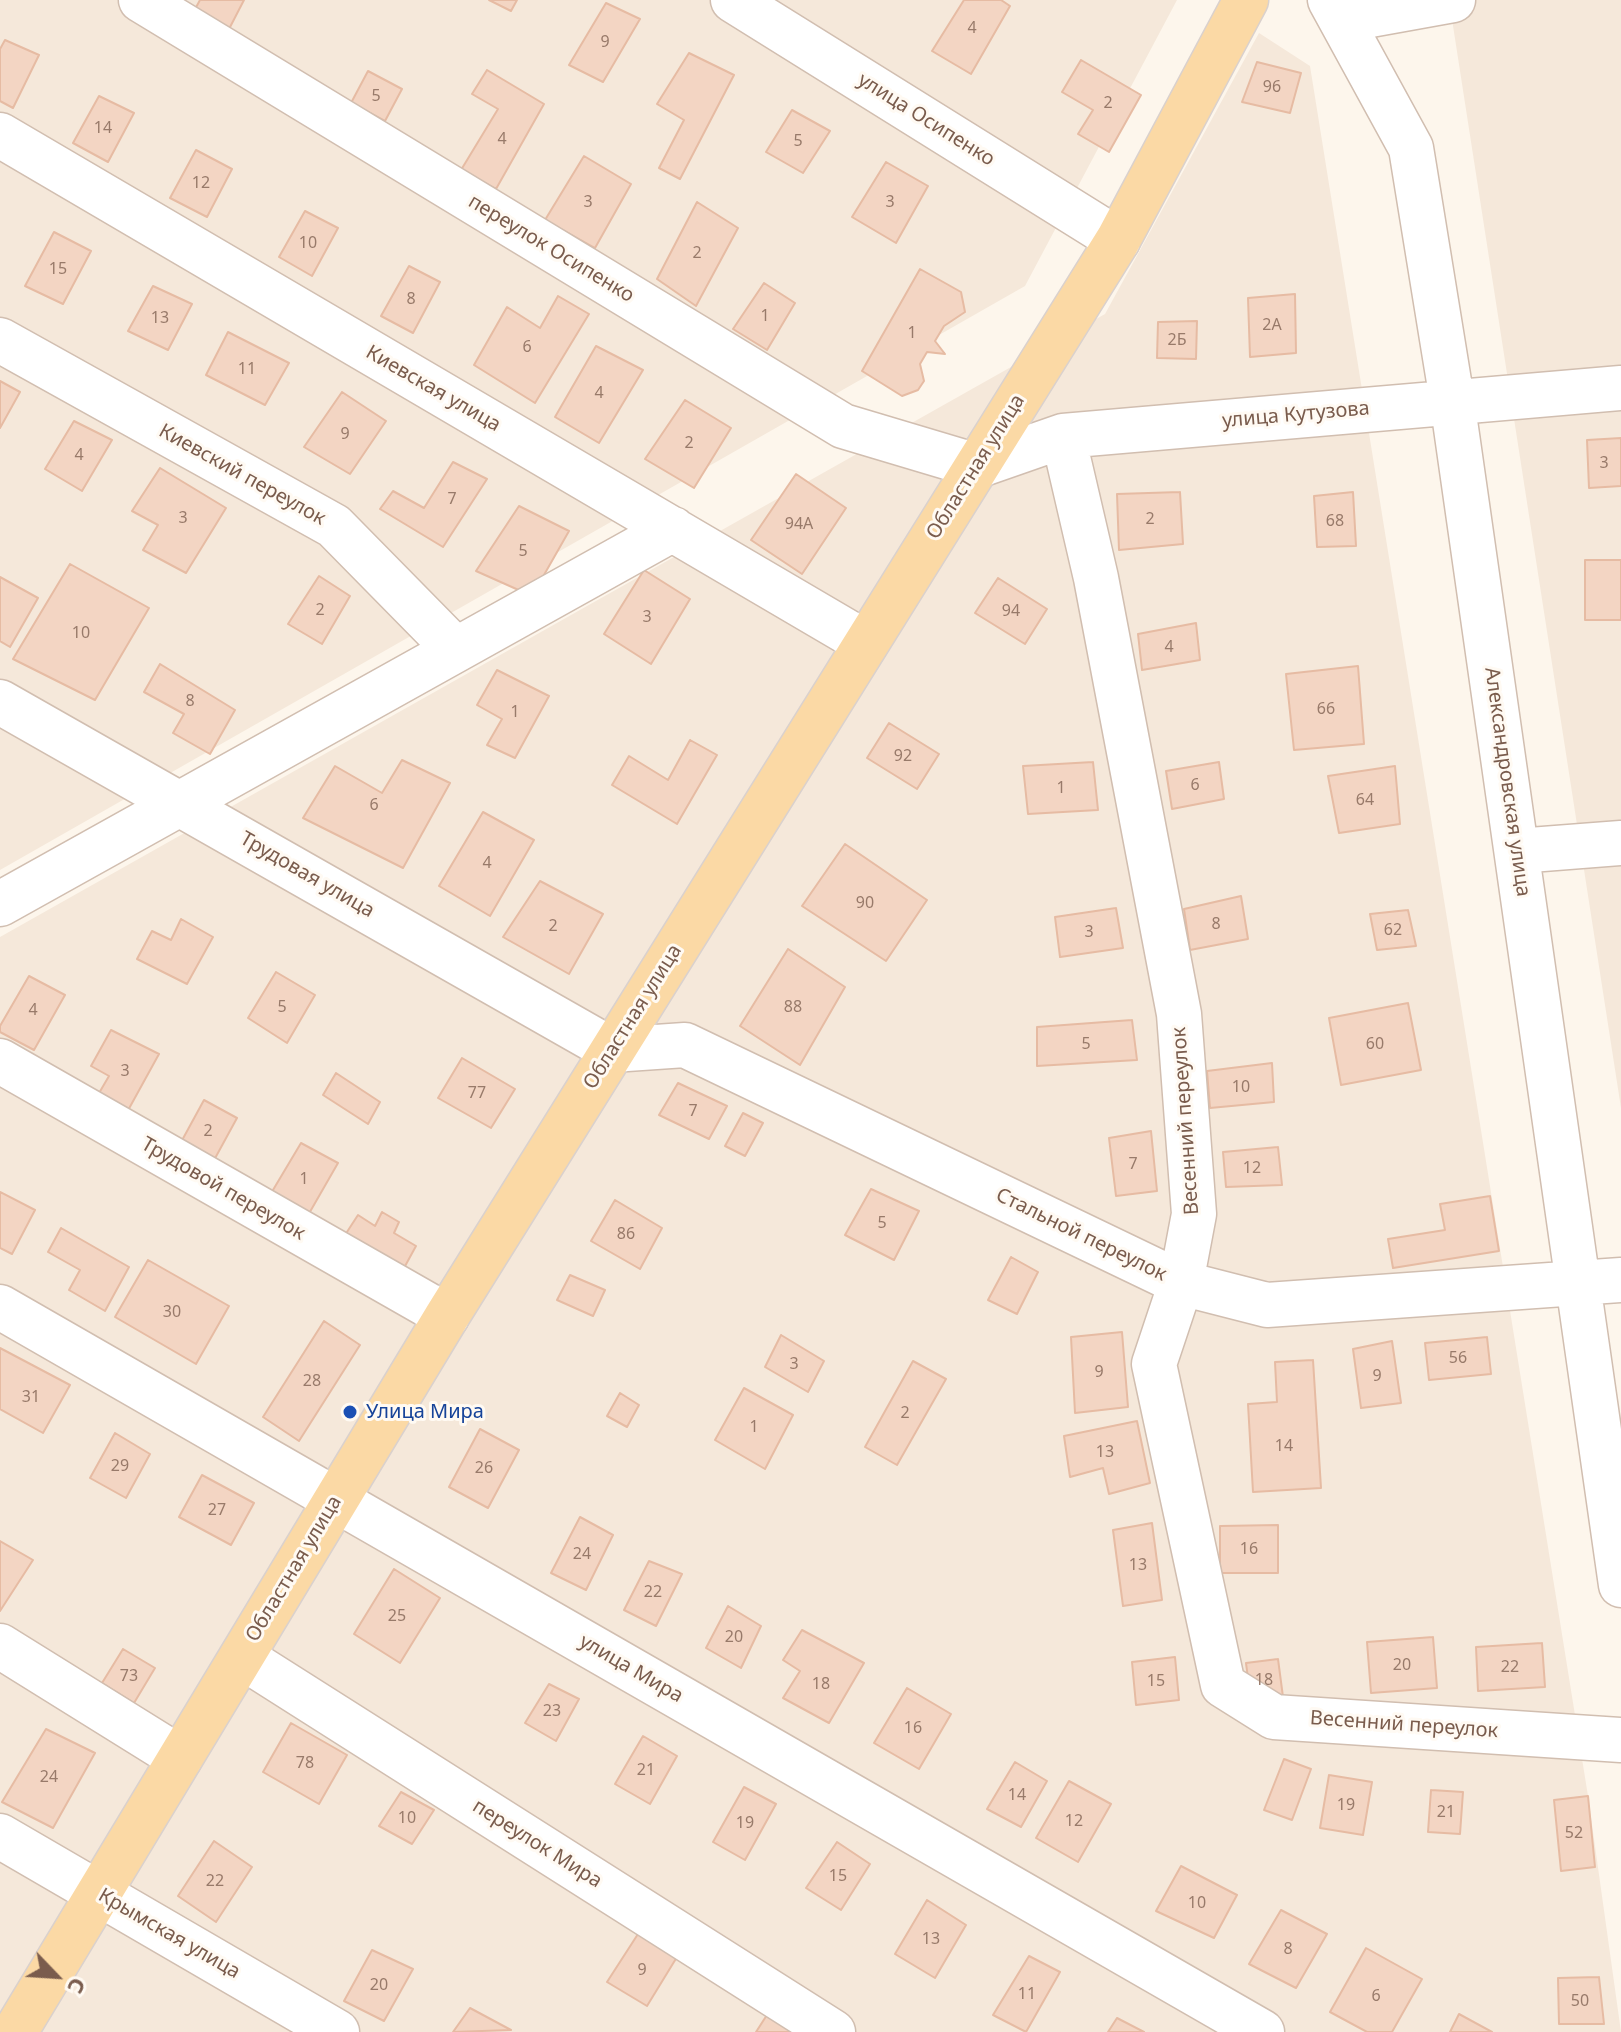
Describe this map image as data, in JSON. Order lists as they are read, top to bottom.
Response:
{
  "streets": {
    "main road": ["Областная улица"],
    "street": [
      "улица Осипенко",
      "переулок Осипенко",
      "Киевская улица",
      "улица Кутузова",
      "Киевский переулок",
      "Александровская улица",
      "Трудовая улица",
      "Весенний переулок",
      "Трудовой переулок",
      "Стальной переулок",
      "улица Мира",
      "переулок Мира",
      "Крымская улица"
    ]
  },
  "crossings": [
    ["улица Осипенко", "Областная улица"],
    ["переулок Осипенко", "улица Кутузова"],
    ["переулок Осипенко", "Областная улица"],
    ["Киевская улица", "Областная улица"],
    ["улица Кутузова", "Областная улица"],
    ["улица Кутузова", "Александровская улица"],
    ["улица Кутузова", "Весенний переулок"],
    ["Областная улица", "Трудовая улица"],
    ["Областная улица", "Трудовой переулок"],
    ["Областная улица", "Стальной переулок"],
    ["Областная улица", "улица Мира"],
    ["Областная улица", "переулок Мира"],
    ["Областная улица", "Крымская улица"],
    ["Александровская улица", "Стальной переулок"],
    ["Трудовая улица", "Стальной переулок"],
    ["Весенний переулок", "Стальной переулок"]
  ],
  "places": ["Улица Мира"],
  "house_numbers": [
    "4",
    "9",
    "96",
    "5",
    "2",
    "14",
    "4",
    "5",
    "12",
    "3",
    "3",
    "10",
    "2",
    "15",
    "8",
    "1",
    "13",
    "2А",
    "1",
    "2Б",
    "6",
    "11",
    "4",
    "9",
    "2",
    "4",
    "3",
    "7",
    "3",
    "2",
    "68",
    "94А",
    "5",
    "2",
    "94",
    "3",
    "10",
    "4",
    "8",
    "66",
    "1",
    "92",
    "6",
    "1",
    "64",
    "6",
    "4",
    "90",
    "8",
    "2",
    "62",
    "3",
    "5",
    "88",
    "4",
    "5",
    "60",
    "3",
    "10",
    "77",
    "7",
    "2",
    "7",
    "12",
    "1",
    "5",
    "86",
    "30",
    "56",
    "3",
    "9",
    "9",
    "28",
    "31",
    "2",
    "1",
    "14",
    "13",
    "29",
    "26",
    "27",
    "16",
    "24",
    "13",
    "22",
    "25",
    "20",
    "20",
    "22",
    "73",
    "18",
    "15",
    "18",
    "23",
    "16",
    "78",
    "21",
    "24",
    "14",
    "19",
    "21",
    "10",
    "12",
    "19",
    "52",
    "15",
    "22",
    "10",
    "13",
    "8",
    "9",
    "20",
    "11",
    "6",
    "50"
  ],
  "north": "bottom right"
}
